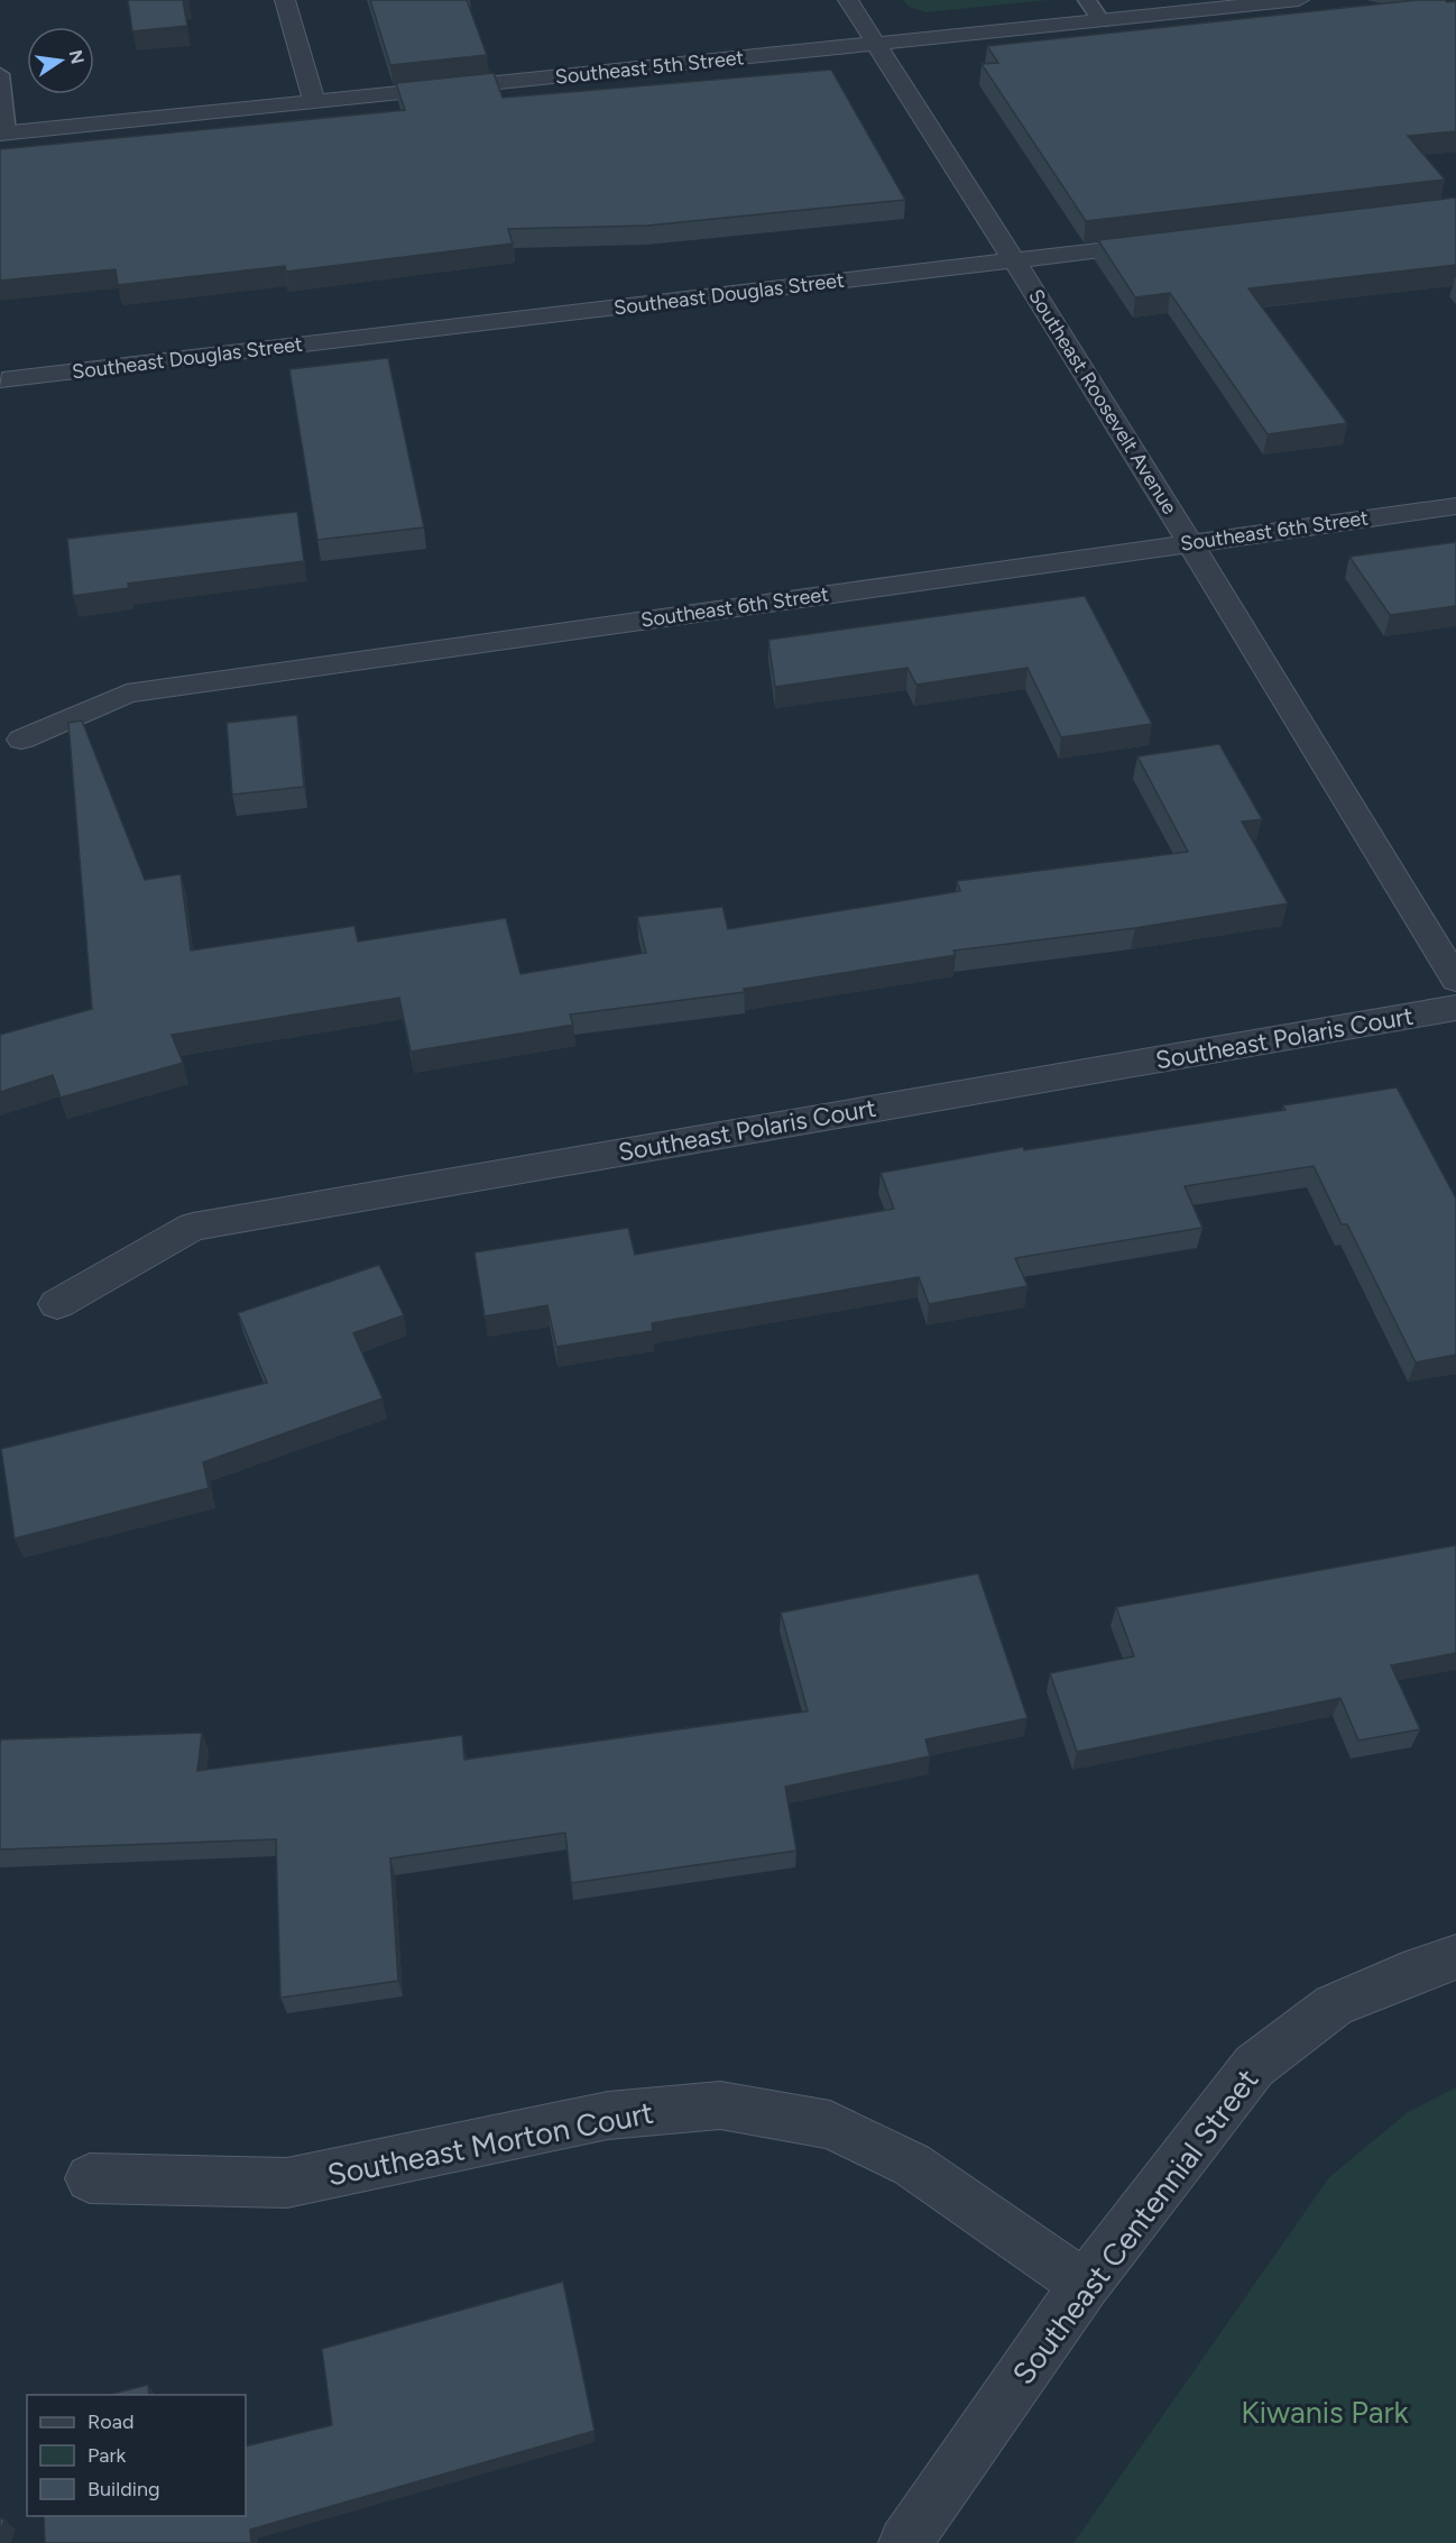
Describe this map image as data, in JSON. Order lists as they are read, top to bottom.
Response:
{
  "streets": {
    "street": [
      "Southeast 5th Street",
      "Southeast Douglas Street",
      "Southeast Roosevelt Avenue",
      "Southeast 6th Street",
      "Southeast Polaris Court",
      "Southeast Morton Court",
      "Southeast Centennial Street"
    ]
  },
  "crossings": [
    ["Southeast 5th Street", "Southeast Roosevelt Avenue"],
    ["Southeast Douglas Street", "Southeast Roosevelt Avenue"],
    ["Southeast Roosevelt Avenue", "Southeast 6th Street"],
    ["Southeast Morton Court", "Southeast Centennial Street"]
  ],
  "parks": ["Kiwanis Park"],
  "legend": ["Road", "Park", "Building"],
  "north": "right"
}
